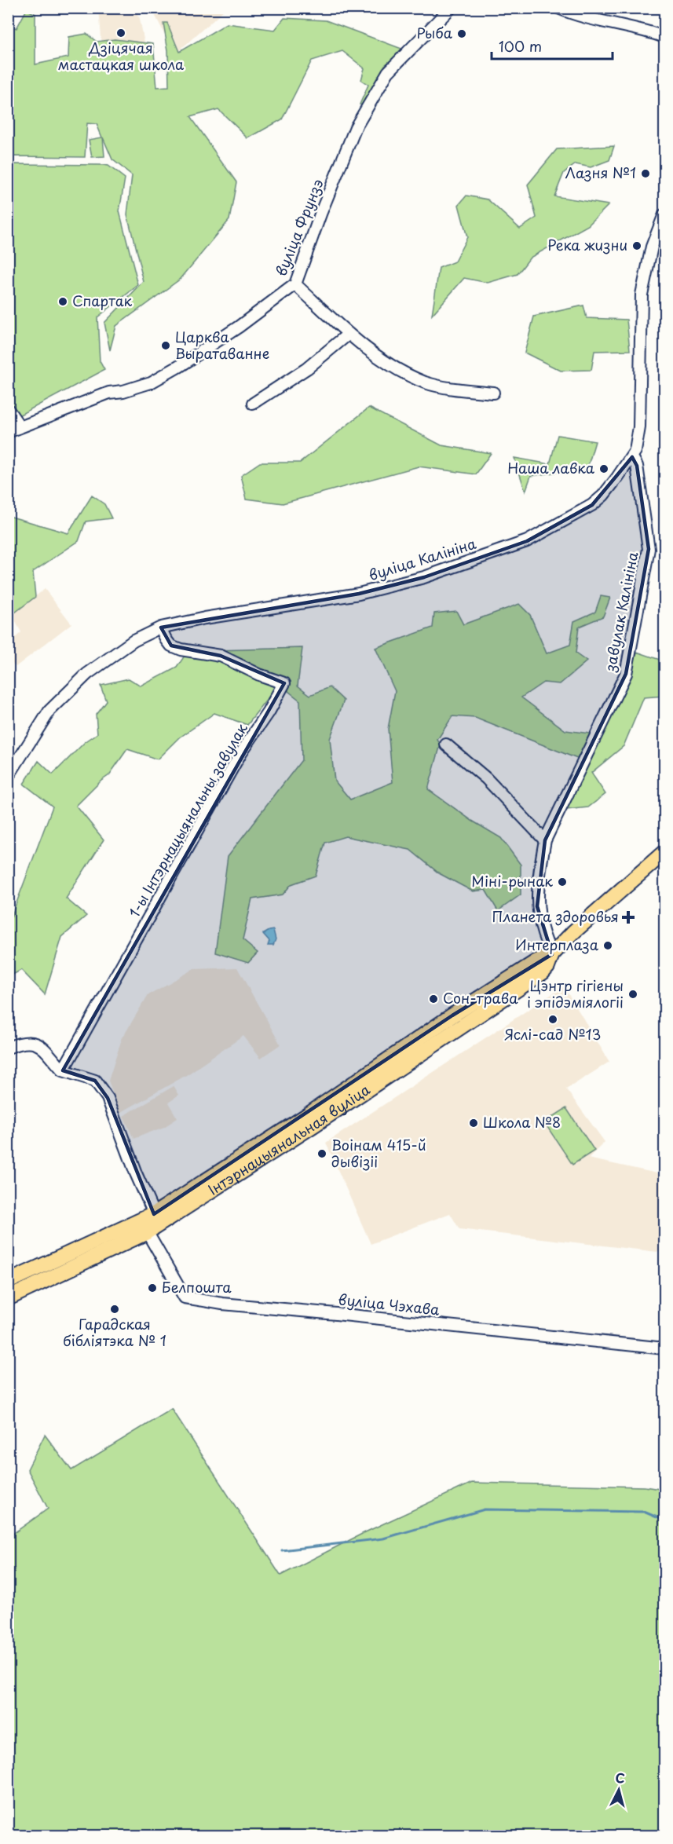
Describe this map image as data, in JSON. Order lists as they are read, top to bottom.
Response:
{
  "streets": {
    "main road": ["Інтэрнацыянальная вуліца"],
    "street": [
      "вуліца Фрунзэ",
      "вуліца Калініна",
      "завулак Калініна",
      "1-ы Інтэрнацыянальны завулак",
      "вуліца Чэхава"
    ]
  },
  "crossings": [
    ["вуліца Калініна", "завулак Калініна"],
    ["вуліца Калініна", "1-ы Інтэрнацыянальны завулак"],
    ["завулак Калініна", "Інтэрнацыянальная вуліца"],
    ["Інтэрнацыянальная вуліца", "вуліца Чэхава"]
  ],
  "places": {
    "other": [
      "Дзіцячая мастацкая школа",
      "Рыба",
      "Лазня №1",
      "Река жизни",
      "Спартак",
      "Царква Выратаванне",
      "Наша лавка",
      "Міні-рынак",
      "Интерплаза",
      "Цэнтр гігіены і эпідэміялогіі",
      "Сон-трава",
      "Яслі-сад №13",
      "Школа №8",
      "Воінам 415-й дывізіі",
      "Белпошта",
      "Гарадская бібліятэка № 1"
    ],
    "health": ["Планета здоровья"]
  },
  "scale_bar": "100 m",
  "north": "top"
}
